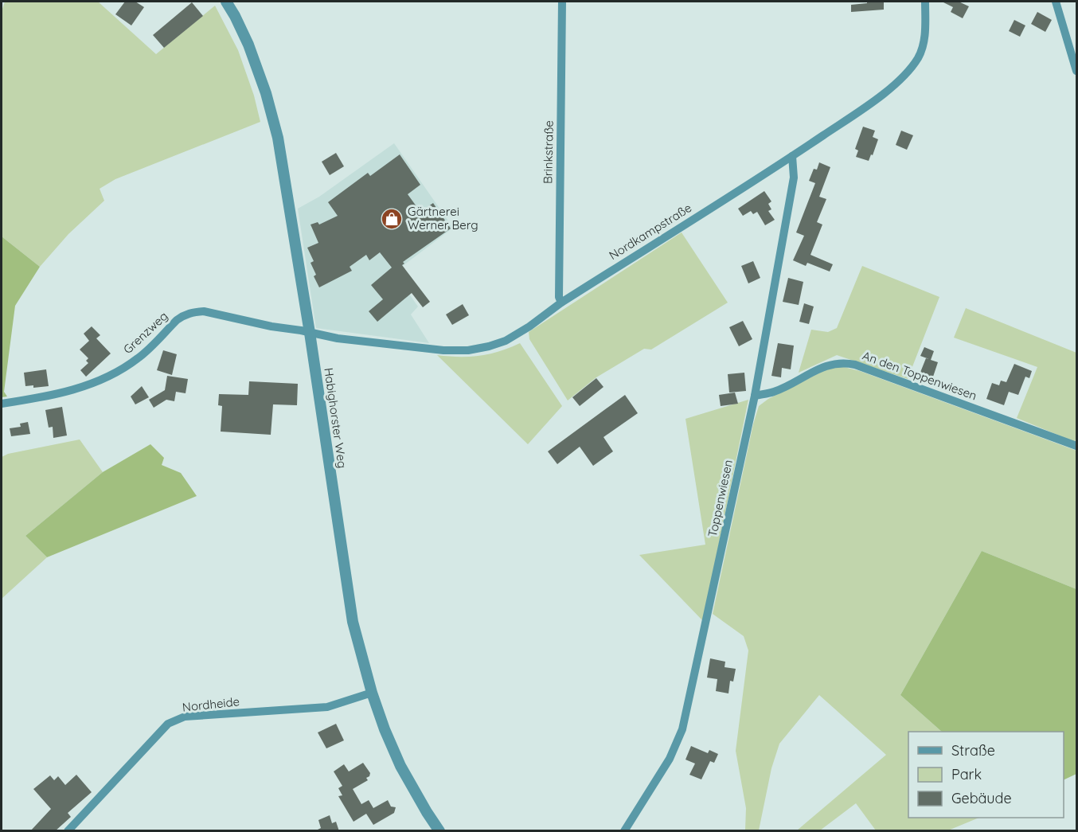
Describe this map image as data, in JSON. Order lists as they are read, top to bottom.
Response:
{
  "streets": {
    "street": [
      "Brinkstraße",
      "Nordkampstraße",
      "Grenzweg",
      "An den Toppenwiesen",
      "Habighorster Weg",
      "Toppenwiesen",
      "Nordheide"
    ]
  },
  "crossings": [
    ["Brinkstraße", "Nordkampstraße"],
    ["Nordkampstraße", "Grenzweg"],
    ["Nordkampstraße", "Habighorster Weg"],
    ["Nordkampstraße", "Toppenwiesen"],
    ["Grenzweg", "Habighorster Weg"],
    ["An den Toppenwiesen", "Toppenwiesen"],
    ["Habighorster Weg", "Nordheide"]
  ],
  "places": {
    "shop": ["Gärtnerei Werner Berg"]
  },
  "legend": ["Straße", "Park", "Gebäude"]
}
